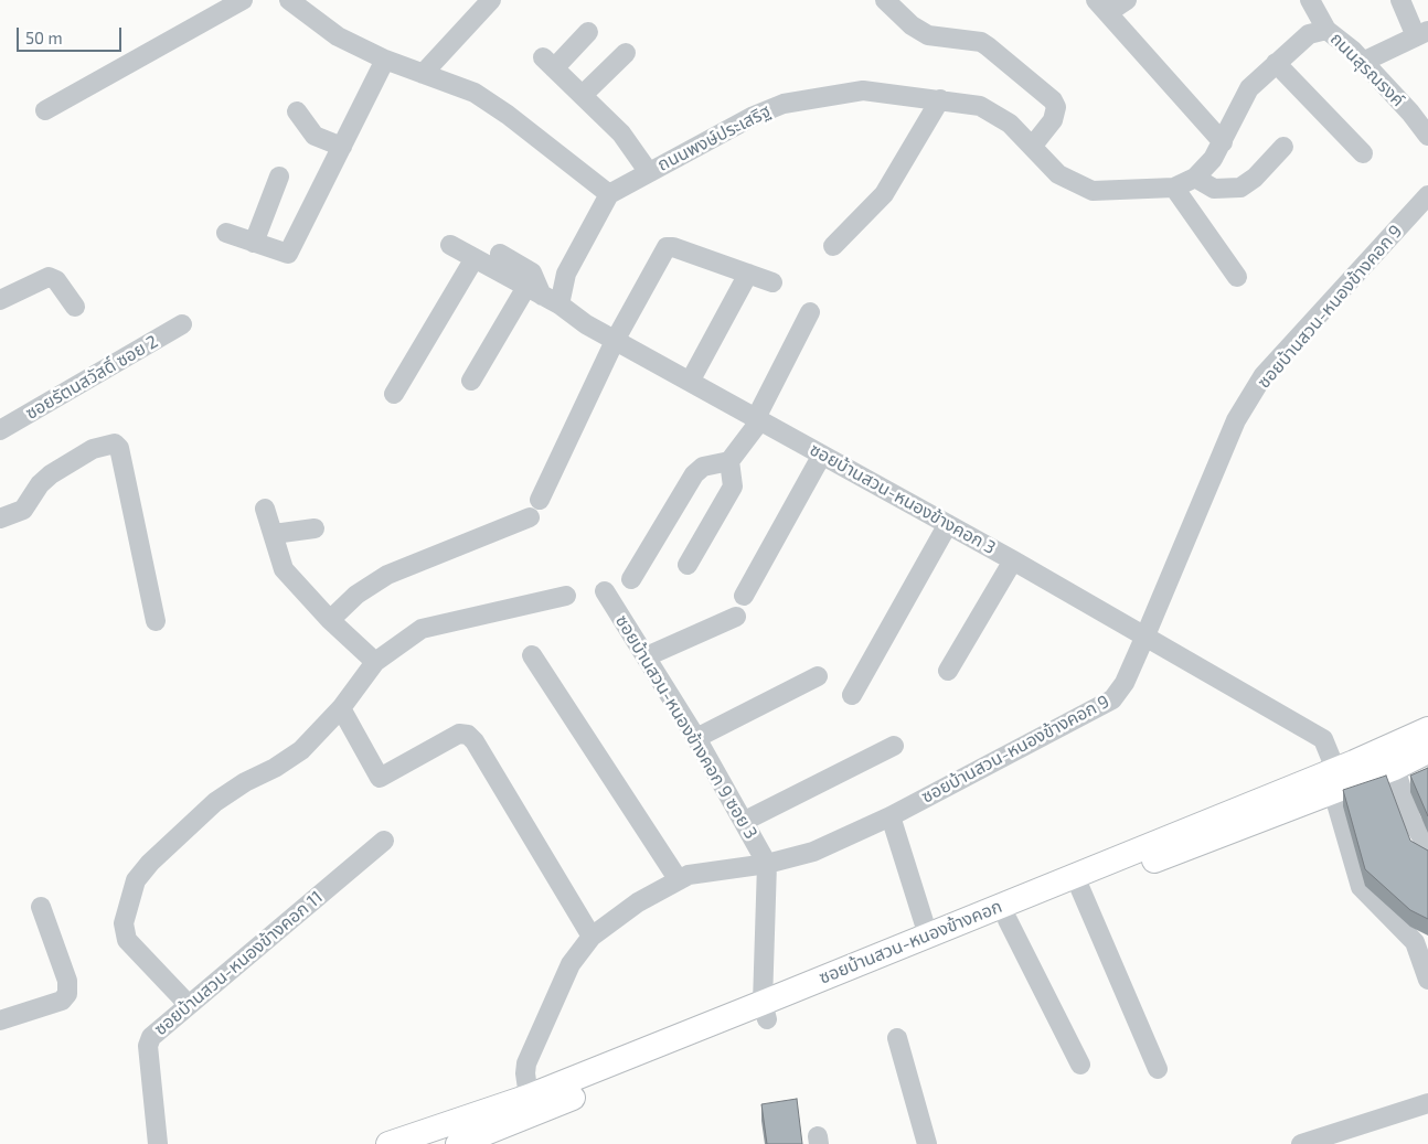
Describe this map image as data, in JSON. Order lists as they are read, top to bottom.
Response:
{
  "streets": {
    "main road": ["ซอยบ้านสวน-หนองข้างคอก"],
    "street": [
      "ถนนสุรณรงค์",
      "ถนนพงษ์ประเสริฐ",
      "ซอยบ้านสวน-หนองข้างคอก 9",
      "ซอยรัตนสวัสดิ์ ซอย 2",
      "ซอยบ้านสวน-หนองข้างคอก 3",
      "ซอยบ้านสวน-หนองข้างคอก 9 ซอย 3",
      "ซอยบ้านสวน-หนองข้างคอก 11"
    ]
  },
  "crossings": [
    ["ถนนสุรณรงค์", "ถนนพงษ์ประเสริฐ"],
    ["ซอยบ้านสวน-หนองข้างคอก 9", "ซอยบ้านสวน-หนองข้างคอก 3"],
    ["ซอยบ้านสวน-หนองข้างคอก 9", "ซอยบ้านสวน-หนองข้างคอก 9 ซอย 3"],
    ["ซอยบ้านสวน-หนองข้างคอก 9", "ซอยบ้านสวน-หนองข้างคอก"],
    ["ซอยบ้านสวน-หนองข้างคอก 3", "ซอยบ้านสวน-หนองข้างคอก"]
  ],
  "scale_bar": "50 m"
}
